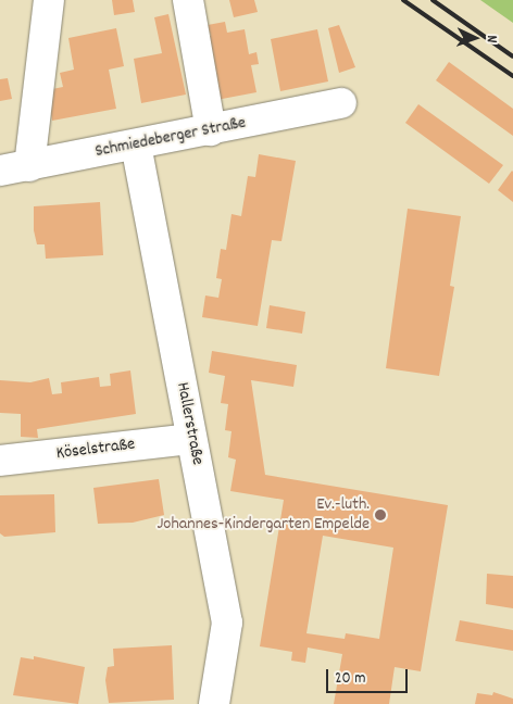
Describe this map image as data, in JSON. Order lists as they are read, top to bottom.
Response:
{
  "streets": {
    "street": ["Schmiedeberger Straße", "Hallerstraße", "Köselstraße"]
  },
  "crossings": [
    ["Schmiedeberger Straße", "Hallerstraße"],
    ["Hallerstraße", "Köselstraße"]
  ],
  "places": ["Ev.-luth. Johannes-Kindergarten Empelde"],
  "scale_bar": "20 m",
  "north": "right"
}
